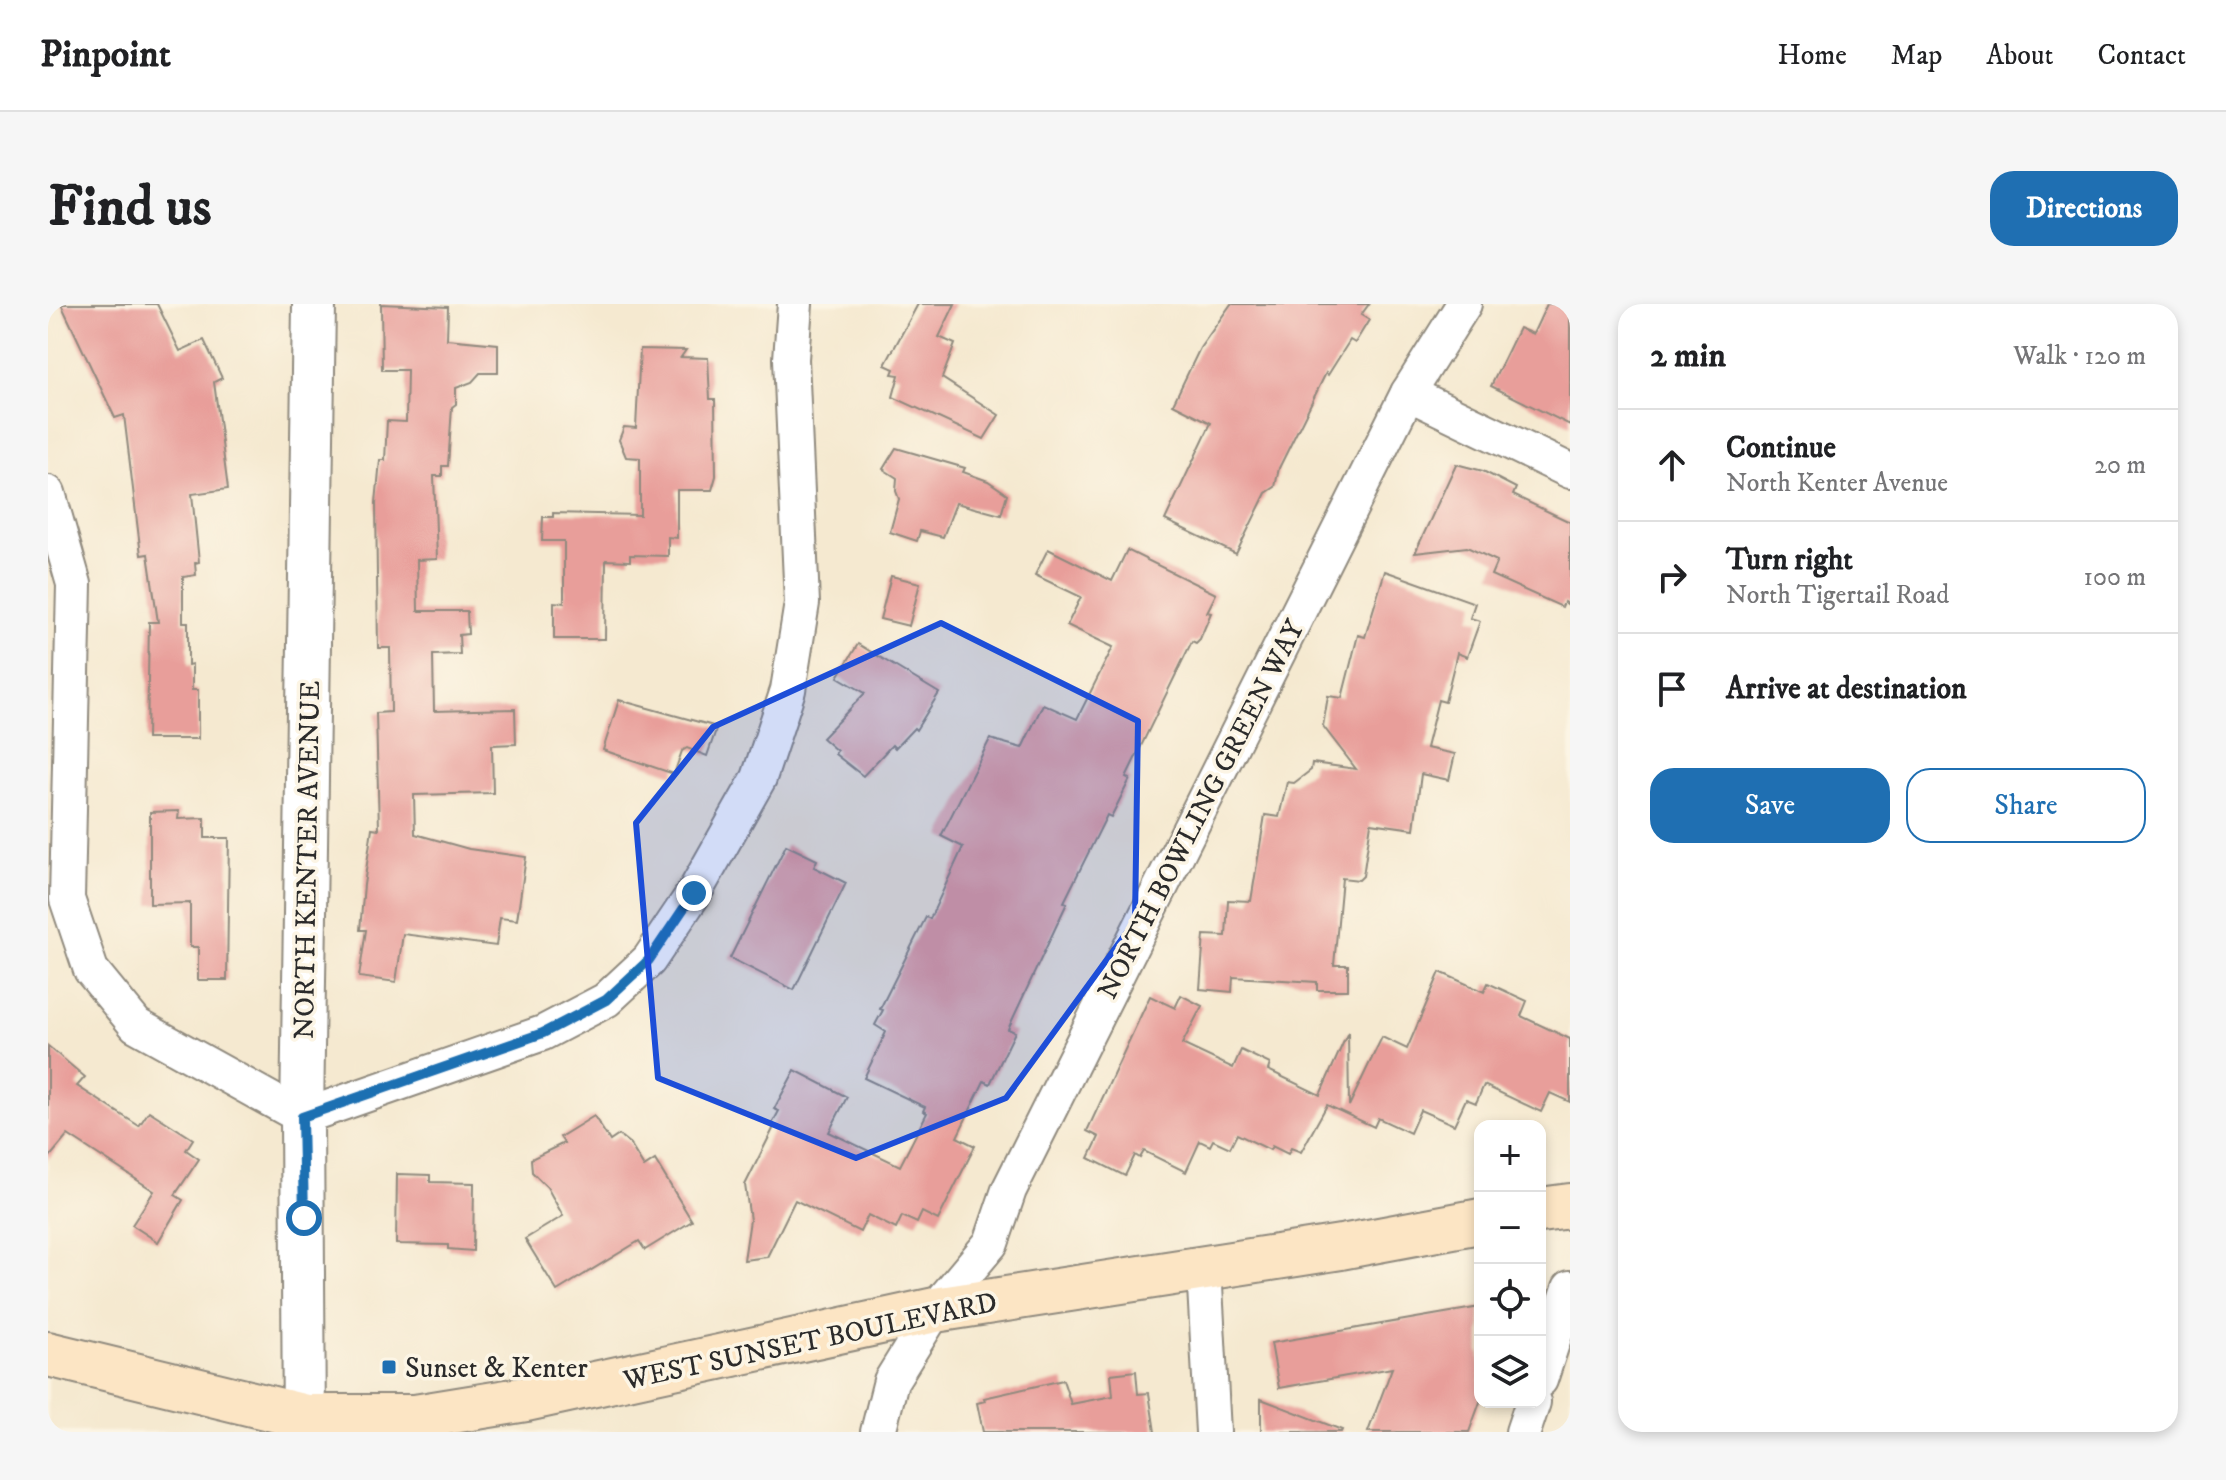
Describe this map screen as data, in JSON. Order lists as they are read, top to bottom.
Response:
{
  "streets": {
    "main road": ["WEST SUNSET BOULEVARD"],
    "street": ["NORTH BOWLING GREEN WAY", "NORTH KENTER AVENUE"]
  },
  "crossings": [
    ["NORTH BOWLING GREEN WAY", "WEST SUNSET BOULEVARD"],
    ["NORTH KENTER AVENUE", "WEST SUNSET BOULEVARD"]
  ],
  "places": {
    "transit": ["Sunset & Kenter"]
  },
  "page": {
    "header": "Pinpoint",
    "nav": [
      "Home",
      "Map",
      "About",
      "Contact"
    ],
    "buttons": [
      "Directions",
      ["Save", "Share"]
    ],
    "title": "Find us",
    "heading": ["2 min", "Walk · 120 m"],
    "list": [
      ["Continue", "North Kenter Avenue", "20 m"],
      ["Turn right", "North Tigertail Road", "100 m"],
      "Arrive at destination"
    ],
    "map_buttons": ["+", "−"]
  }
}
